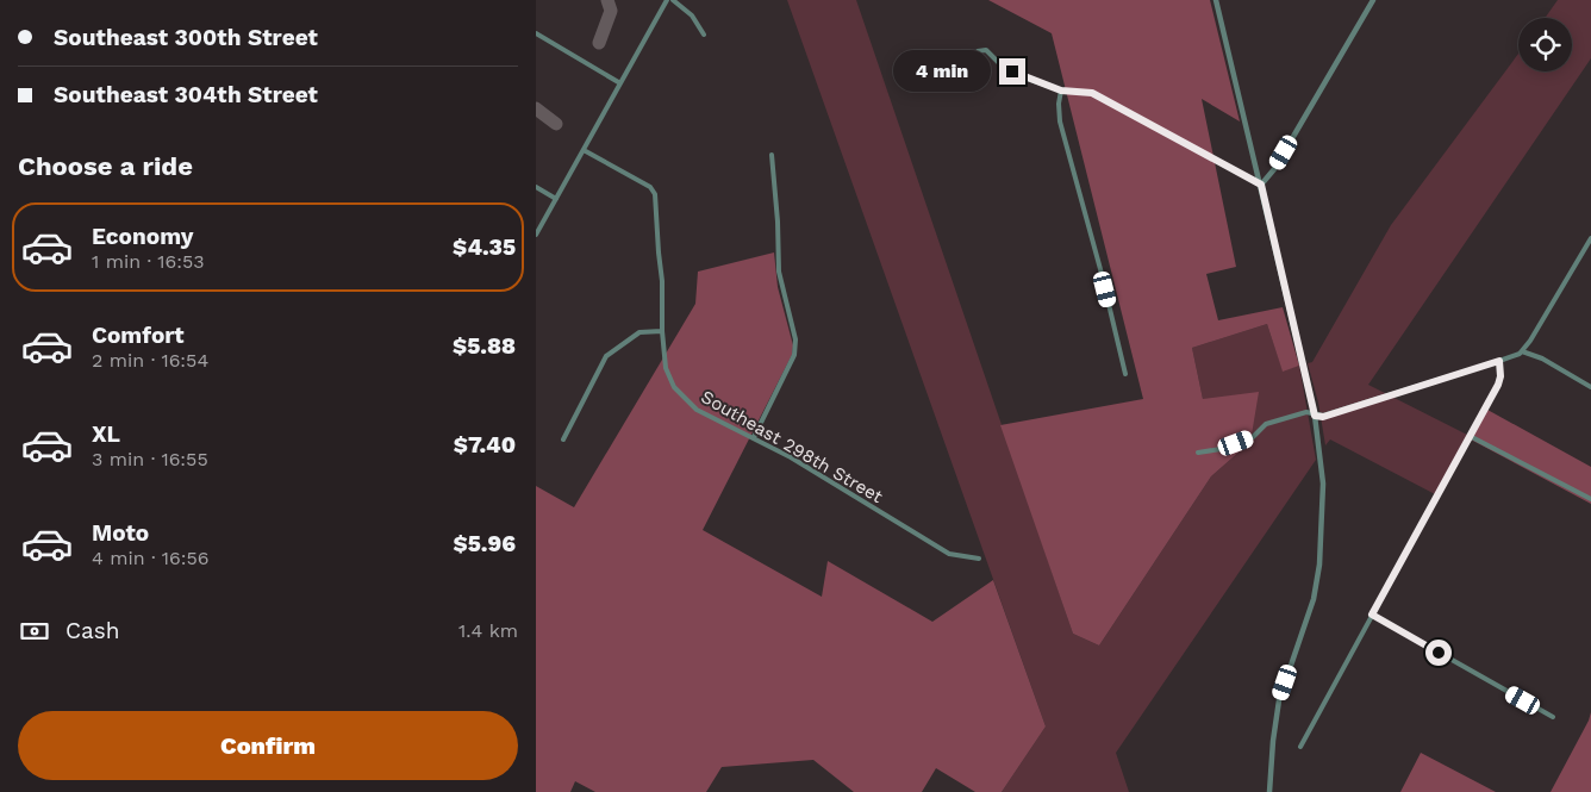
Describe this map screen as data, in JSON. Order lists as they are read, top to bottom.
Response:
{
  "streets": {
    "street": ["Southeast 298th Street"]
  },
  "page": {
    "banner": ["Southeast 300th Street", "Southeast 304th Street"],
    "bubble": "4 min",
    "heading": "Choose a ride",
    "list": [
      {
        "name": "Economy",
        "note": "1 min · 16:53",
        "value": "$4.35"
      },
      {
        "name": "Comfort",
        "note": "2 min · 16:54",
        "value": "$5.88"
      },
      {
        "name": "XL",
        "note": "3 min · 16:55",
        "value": "$7.40"
      },
      {
        "name": "Moto",
        "note": "4 min · 16:56",
        "value": "$5.96"
      }
    ],
    "pay": ["Cash", "1.4 km"],
    "buttons": "Confirm"
  }
}
